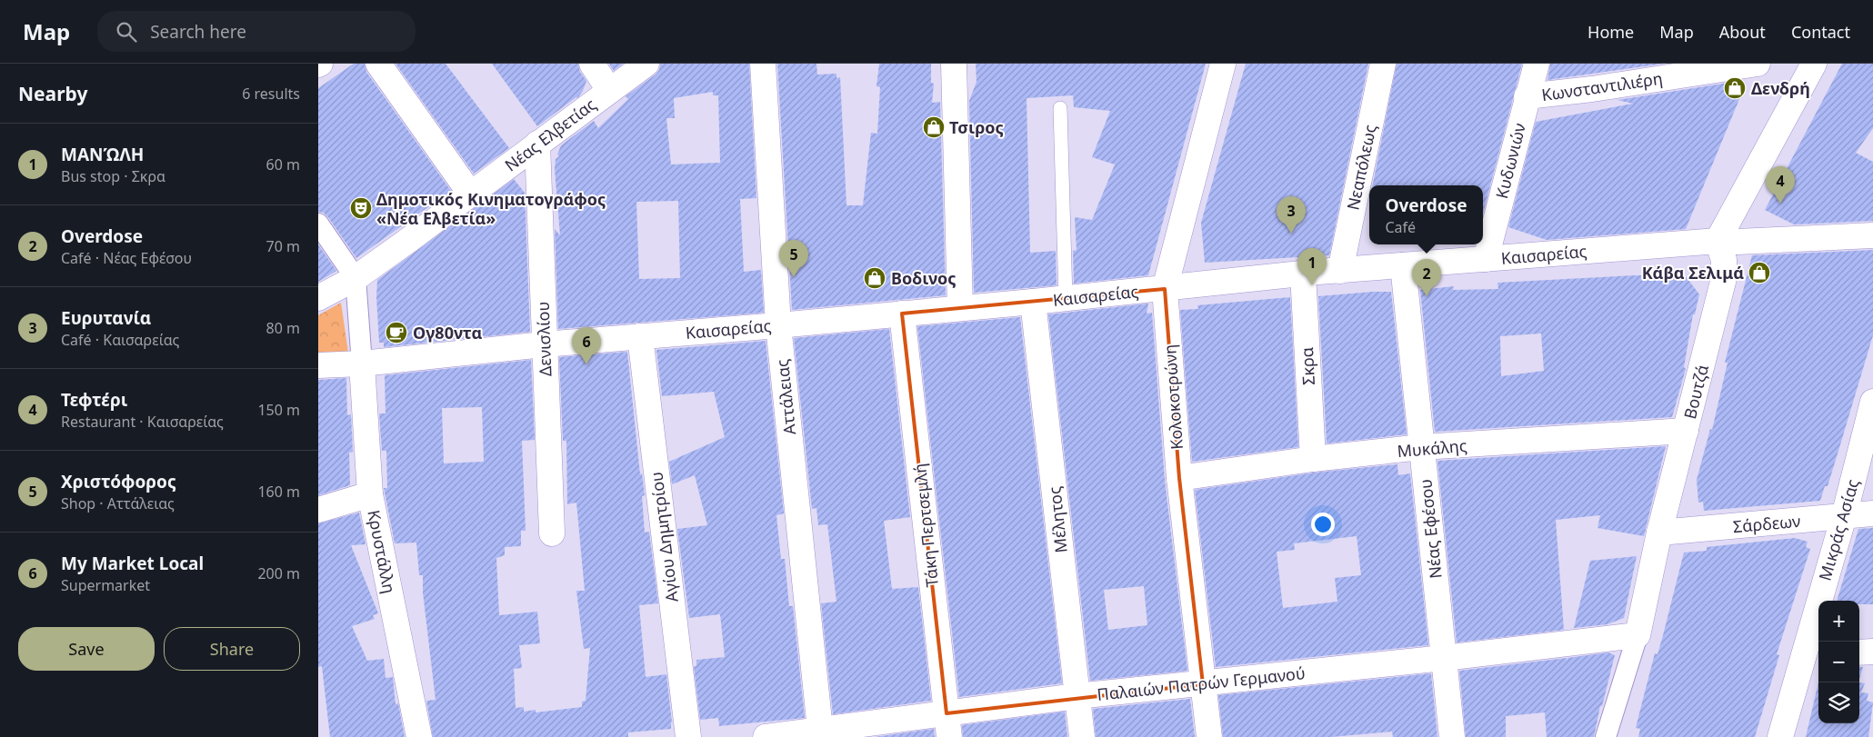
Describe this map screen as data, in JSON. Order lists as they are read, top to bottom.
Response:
{
  "streets": {
    "street": [
      "Κωνσταντιλιέρη",
      "Νέας Ελβετίας",
      "Κυδωνιών",
      "Νεαπόλεως",
      "Καισαρείας",
      "Δενισλίου",
      "Σκρα",
      "Βουτζά",
      "Αττάλειας",
      "Κολοκοτρώνη",
      "Μυκάλης",
      "Μέλητος",
      "Σάρδεων",
      "Τάκη Περτσεμλή",
      "Νέας Εφέσου",
      "Μικράς Ασίας",
      "Αγίου Δημητρίου",
      "Κρυστάλλη",
      "Παλαιών Πατρών Γερμανού"
    ]
  },
  "crossings": [
    ["Κωνσταντιλιέρη", "Κυδωνιών"],
    ["Νέας Ελβετίας", "Δενισλίου"],
    ["Κυδωνιών", "Καισαρείας"],
    ["Νεαπόλεως", "Καισαρείας"],
    ["Καισαρείας", "Δενισλίου"],
    ["Καισαρείας", "Σκρα"],
    ["Καισαρείας", "Βουτζά"],
    ["Καισαρείας", "Αττάλειας"],
    ["Καισαρείας", "Κολοκοτρώνη"],
    ["Καισαρείας", "Μέλητος"],
    ["Καισαρείας", "Τάκη Περτσεμλή"],
    ["Καισαρείας", "Νέας Εφέσου"],
    ["Καισαρείας", "Αγίου Δημητρίου"],
    ["Καισαρείας", "Κρυστάλλη"],
    ["Σκρα", "Μυκάλης"],
    ["Βουτζά", "Μυκάλης"],
    ["Βουτζά", "Σάρδεων"],
    ["Βουτζά", "Παλαιών Πατρών Γερμανού"],
    ["Αττάλειας", "Παλαιών Πατρών Γερμανού"],
    ["Κολοκοτρώνη", "Μυκάλης"],
    ["Κολοκοτρώνη", "Παλαιών Πατρών Γερμανού"],
    ["Μυκάλης", "Νέας Εφέσου"],
    ["Μέλητος", "Παλαιών Πατρών Γερμανού"],
    ["Σάρδεων", "Μικράς Ασίας"],
    ["Τάκη Περτσεμλή", "Παλαιών Πατρών Γερμανού"],
    ["Νέας Εφέσου", "Παλαιών Πατρών Γερμανού"]
  ],
  "places": {
    "shop": [
      "Δενδρή",
      "Τσιρος",
      "Κάβα Σελιμά",
      "Βοδινος"
    ],
    "theatre": ["Δημοτικός Κινηματογράφος «Νέα Ελβετία»"],
    "cafe": ["Ογ80ντα"]
  },
  "page": {
    "header": "Map",
    "search": "Search here",
    "nav": [
      "Home",
      "Map",
      "About",
      "Contact"
    ],
    "heading": ["Nearby", "6 results"],
    "list": [
      {
        "mark": "1",
        "name": "ΜΑΝΏΛΗ",
        "note": "Bus stop · Σκρα",
        "value": "60 m"
      },
      {
        "mark": "2",
        "name": "Overdose",
        "note": "Café · Νέας Εφέσου",
        "value": "70 m"
      },
      {
        "mark": "3",
        "name": "Ευρυτανία",
        "note": "Café · Καισαρείας",
        "value": "80 m"
      },
      {
        "mark": "4",
        "name": "Τεφτέρι",
        "note": "Restaurant · Καισαρείας",
        "value": "150 m"
      },
      {
        "mark": "5",
        "name": "Χριστόφορος",
        "note": "Shop · Αττάλειας",
        "value": "160 m"
      },
      {
        "mark": "6",
        "name": "My Market Local",
        "note": "Supermarket",
        "value": "200 m"
      }
    ],
    "pins": [
      "4",
      "3",
      "5",
      "1",
      "2",
      "6"
    ],
    "popup": ["Overdose", "Café"],
    "map_buttons": ["+", "−"],
    "buttons": ["Save", "Share"]
  }
}
